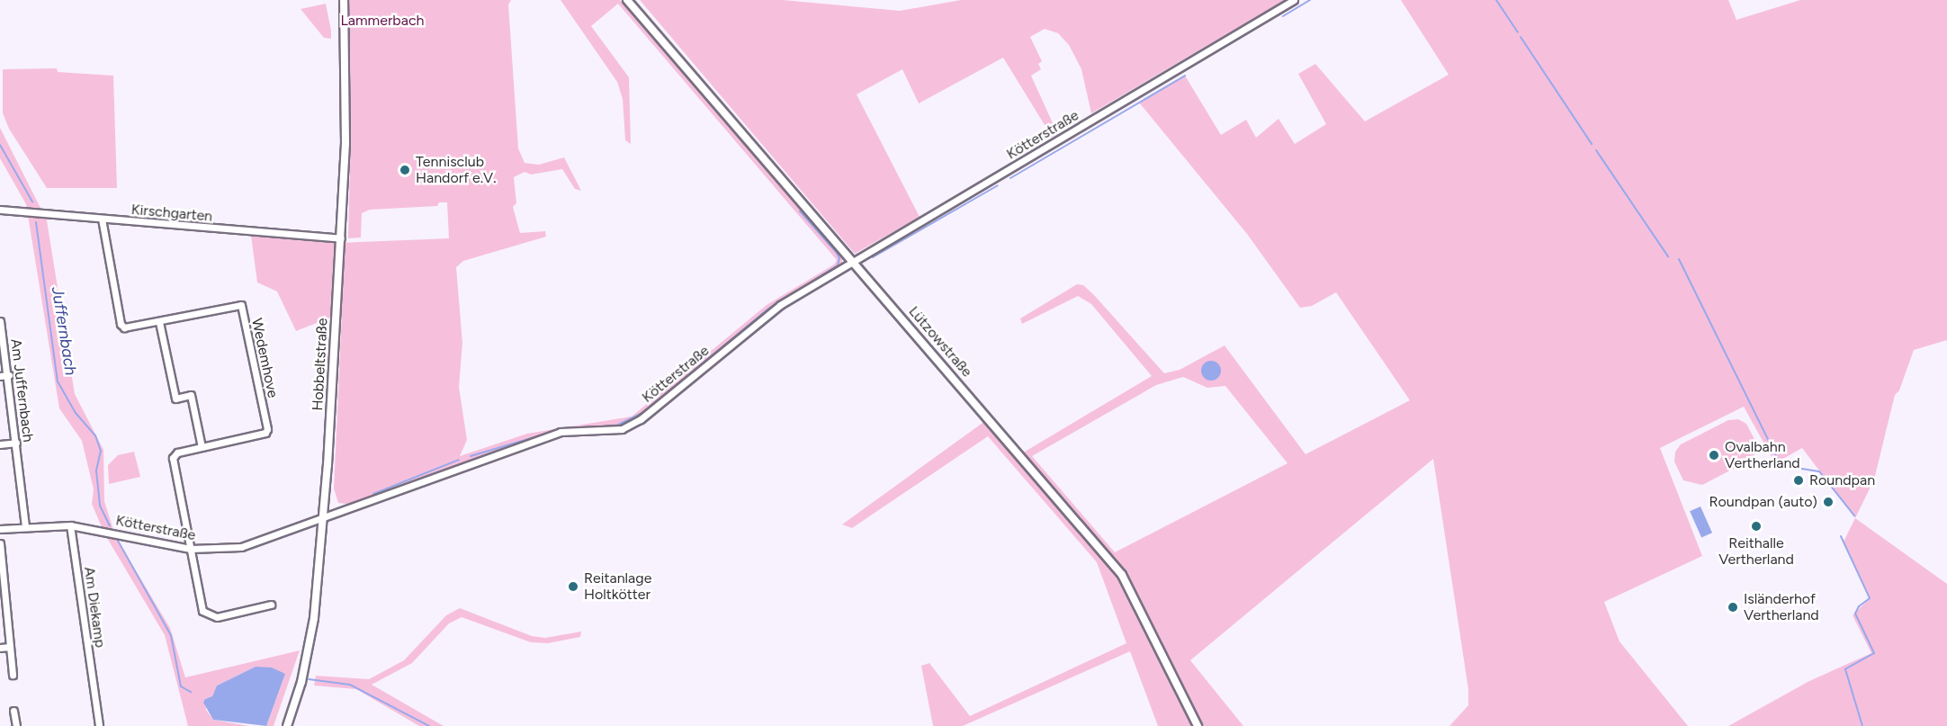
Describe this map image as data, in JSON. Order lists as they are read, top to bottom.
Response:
{
  "streets": {
    "street": [
      "Kötterstraße",
      "Kirschgarten",
      "Lützowstraße",
      "Wedemhove",
      "Hobbeltstraße",
      "Am Juffernbach",
      "Am Diekamp"
    ]
  },
  "crossings": [
    ["Kötterstraße", "Lützowstraße"],
    ["Kötterstraße", "Wedemhove"],
    ["Kötterstraße", "Hobbeltstraße"],
    ["Kötterstraße", "Am Juffernbach"],
    ["Kötterstraße", "Am Diekamp"],
    ["Kirschgarten", "Wedemhove"],
    ["Kirschgarten", "Hobbeltstraße"]
  ],
  "water": ["Juffernbach"],
  "parks": ["Lammerbach"],
  "places": [
    "Tennisclub Handorf e.V.",
    "Ovalbahn Vertherland",
    "Roundpan",
    "Roundpan (auto)",
    "Reithalle Vertherland",
    "Reitanlage Holtkötter",
    "Isländerhof Vertherland"
  ]
}
